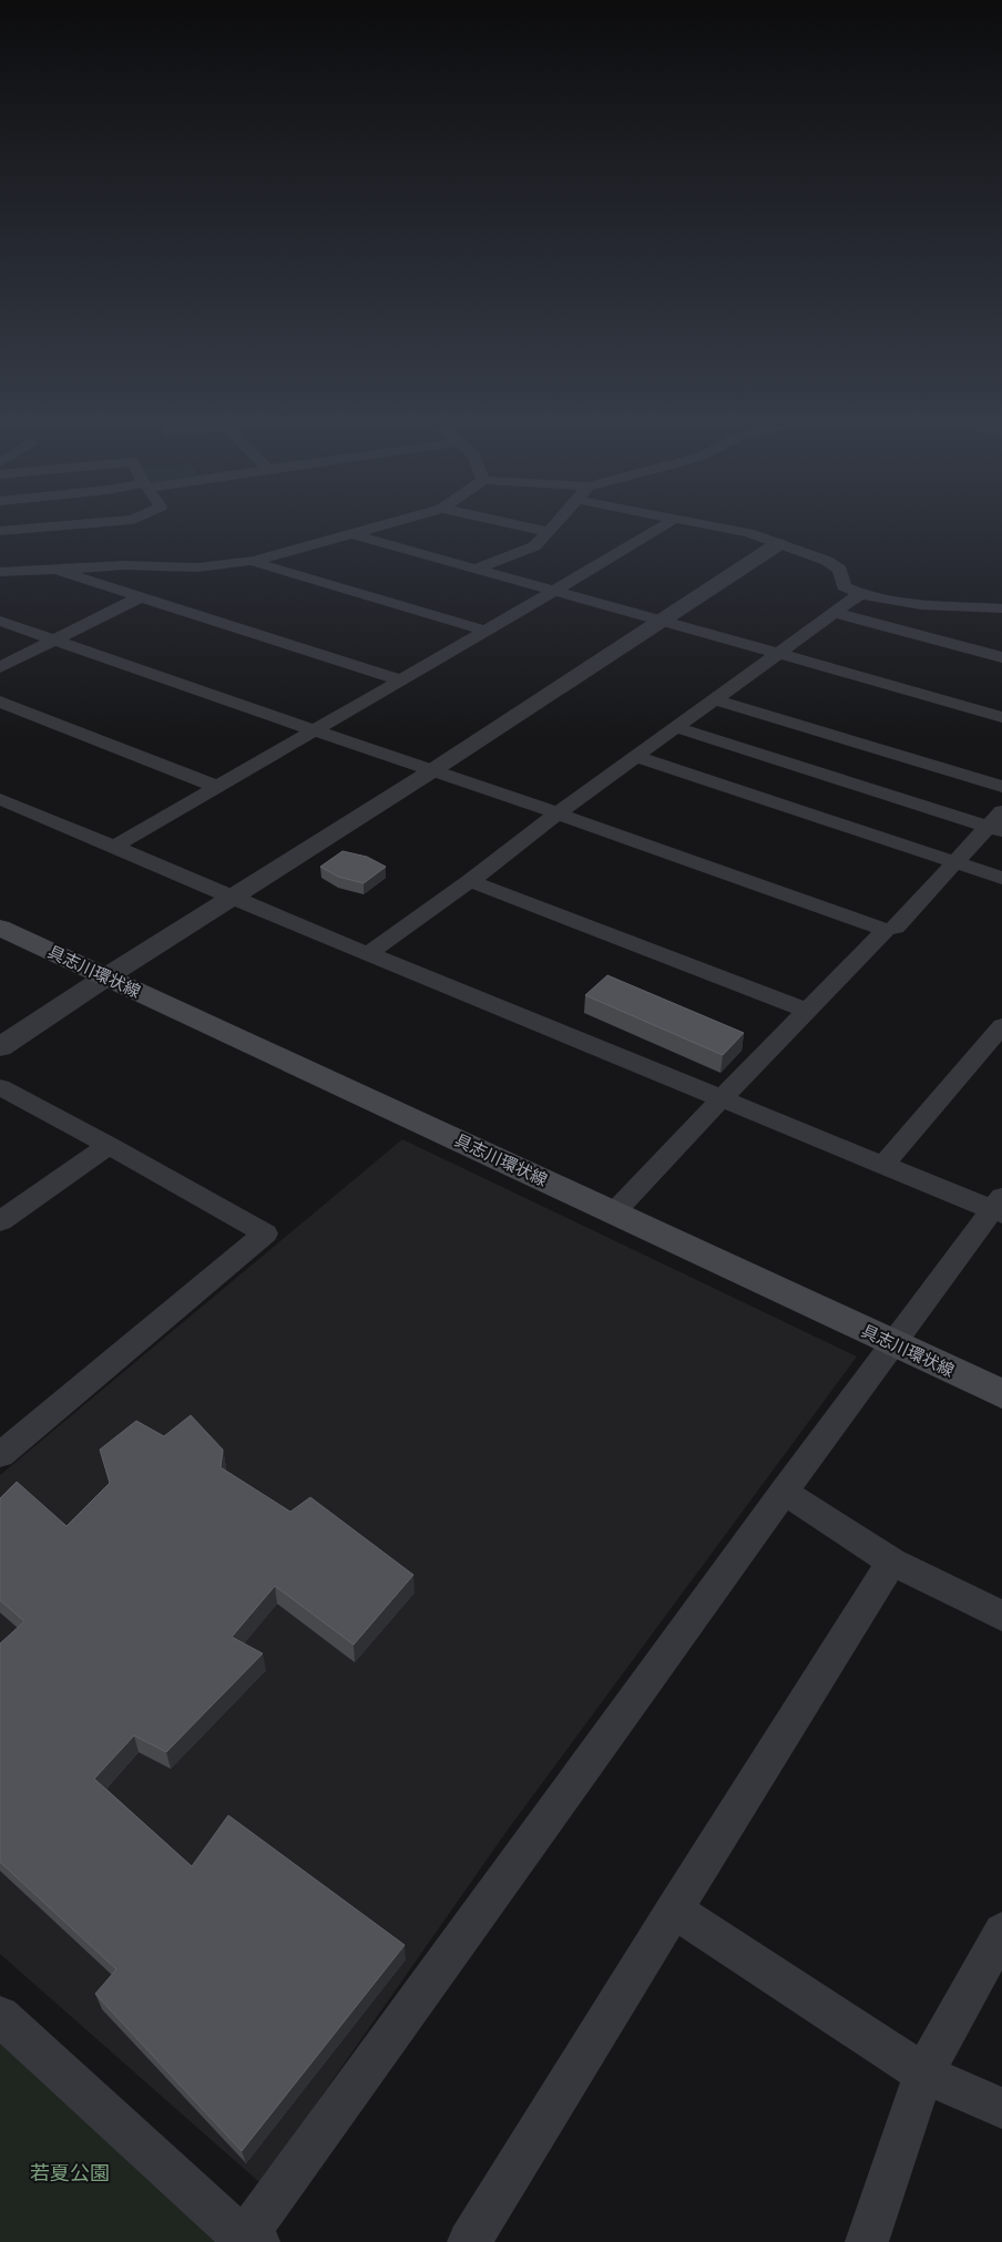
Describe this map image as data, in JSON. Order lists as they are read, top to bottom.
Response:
{
  "streets": {
    "main road": ["具志川環状線"]
  },
  "parks": ["若夏公園"]
}
